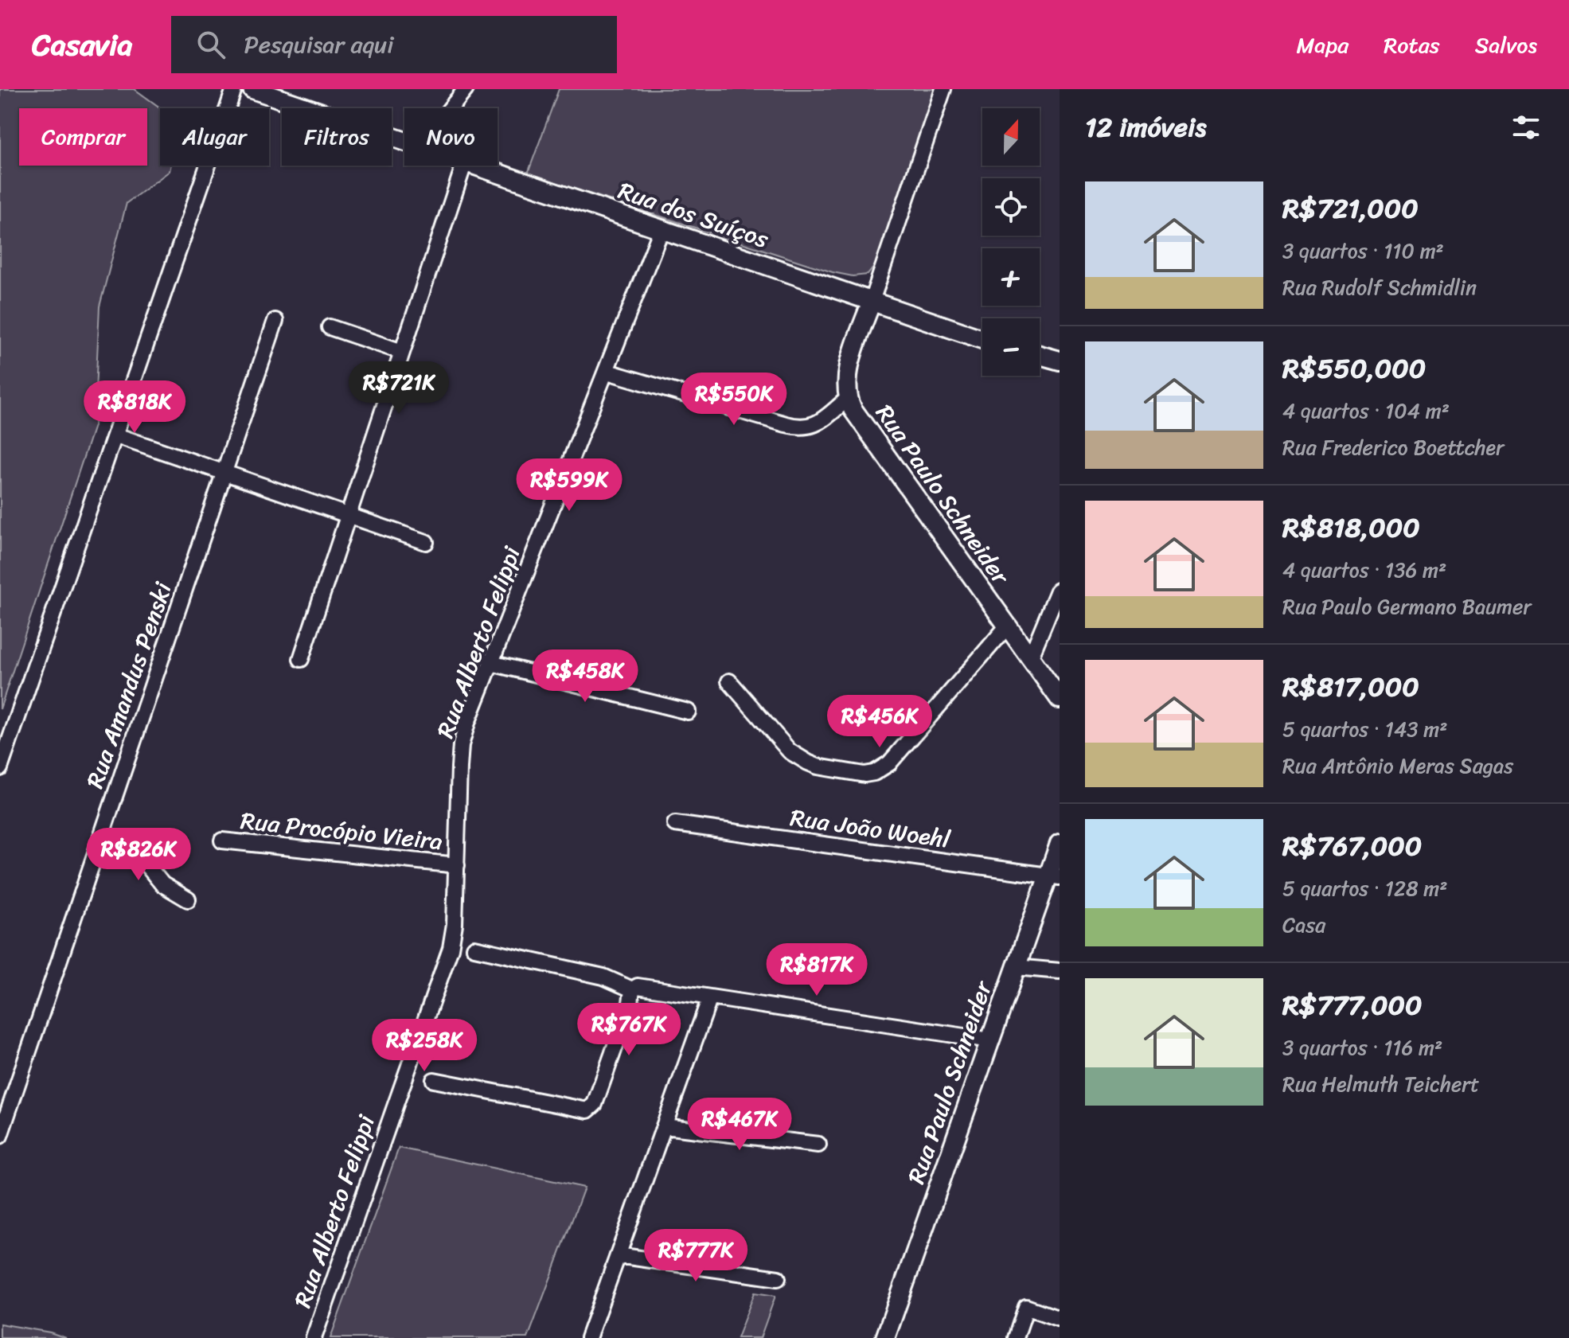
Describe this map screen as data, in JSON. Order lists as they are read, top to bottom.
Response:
{
  "streets": {
    "street": [
      "Rua dos Suíços",
      "Rua Paulo Schneider",
      "Rua Alberto Felippi",
      "Rua Amandus Penski",
      "Rua João Woehl",
      "Rua Procópio Vieira"
    ]
  },
  "crossings": [
    ["Rua dos Suíços", "Rua Paulo Schneider"],
    ["Rua dos Suíços", "Rua Alberto Felippi"],
    ["Rua Paulo Schneider", "Rua João Woehl"],
    ["Rua Alberto Felippi", "Rua Procópio Vieira"]
  ],
  "north": "top",
  "page": {
    "header": "Casavia",
    "search": "Pesquisar aqui",
    "nav": ["Mapa", "Rotas", "Salvos"],
    "heading": "12 imóveis",
    "map_buttons": ["+", "−"],
    "chip": [
      "Comprar",
      "Alugar",
      "Filtros",
      "Novo"
    ],
    "list": [
      {
        "name": "R$721,000",
        "note": "3 quartos · 110 m² · Rua Rudolf Schmidlin"
      },
      {
        "name": "R$550,000",
        "note": "4 quartos · 104 m² · Rua Frederico Boettcher"
      },
      {
        "name": "R$818,000",
        "note": "4 quartos · 136 m² · Rua Paulo Germano Baumer"
      },
      {
        "name": "R$817,000",
        "note": "5 quartos · 143 m² · Rua Antônio Meras Sagas"
      },
      {
        "name": "R$767,000",
        "note": "5 quartos · 128 m² · Casa"
      },
      {
        "name": "R$777,000",
        "note": "3 quartos · 116 m² · Rua Helmuth Teichert"
      }
    ],
    "price": [
      "R$721K",
      "R$550K",
      "R$818K",
      "R$599K",
      "R$458K",
      "R$456K",
      "R$826K",
      "R$817K",
      "R$767K",
      "R$258K",
      "R$467K",
      "R$777K"
    ]
  }
}
